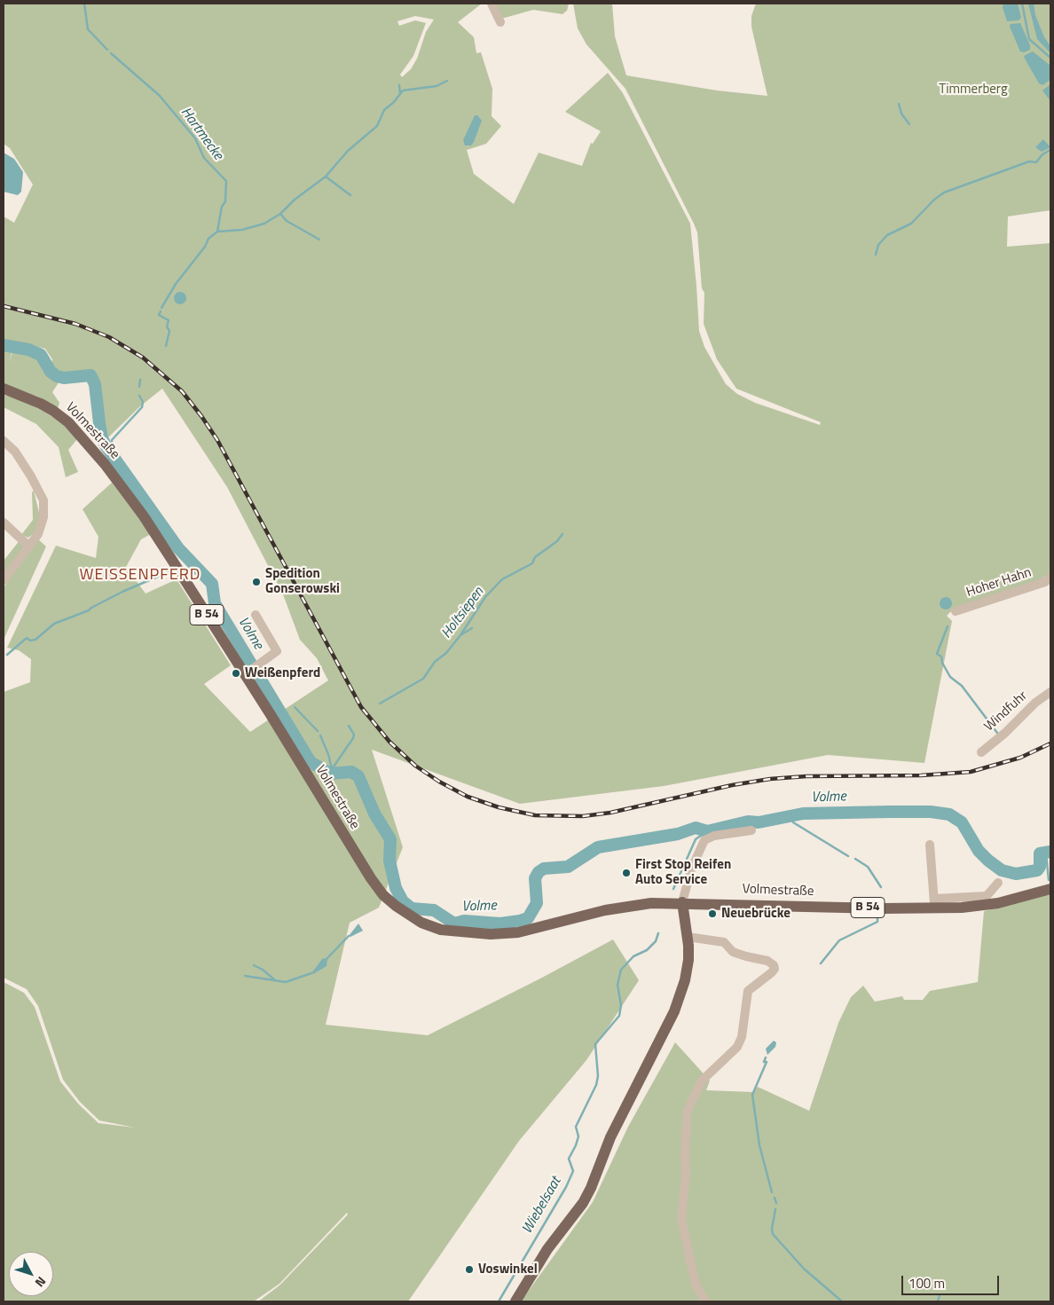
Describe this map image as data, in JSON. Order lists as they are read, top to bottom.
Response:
{
  "streets": {
    "main road": ["Volmestraße", "B 54"],
    "street": ["Hoher Hahn", "Windfuhr"]
  },
  "districts": ["WEISSENPFERD"],
  "water": [
    "Hartmecke",
    "Holtsiepen",
    "Volme",
    "Wiebelsaat"
  ],
  "parks": ["Timmerberg"],
  "places": [
    "Spedition Gonserowski",
    "Weißenpferd",
    "First Stop Reifen Auto Service",
    "Neuebrücke",
    "Voswinkel"
  ],
  "scale_bar": "100 m",
  "north": "bottom right"
}
